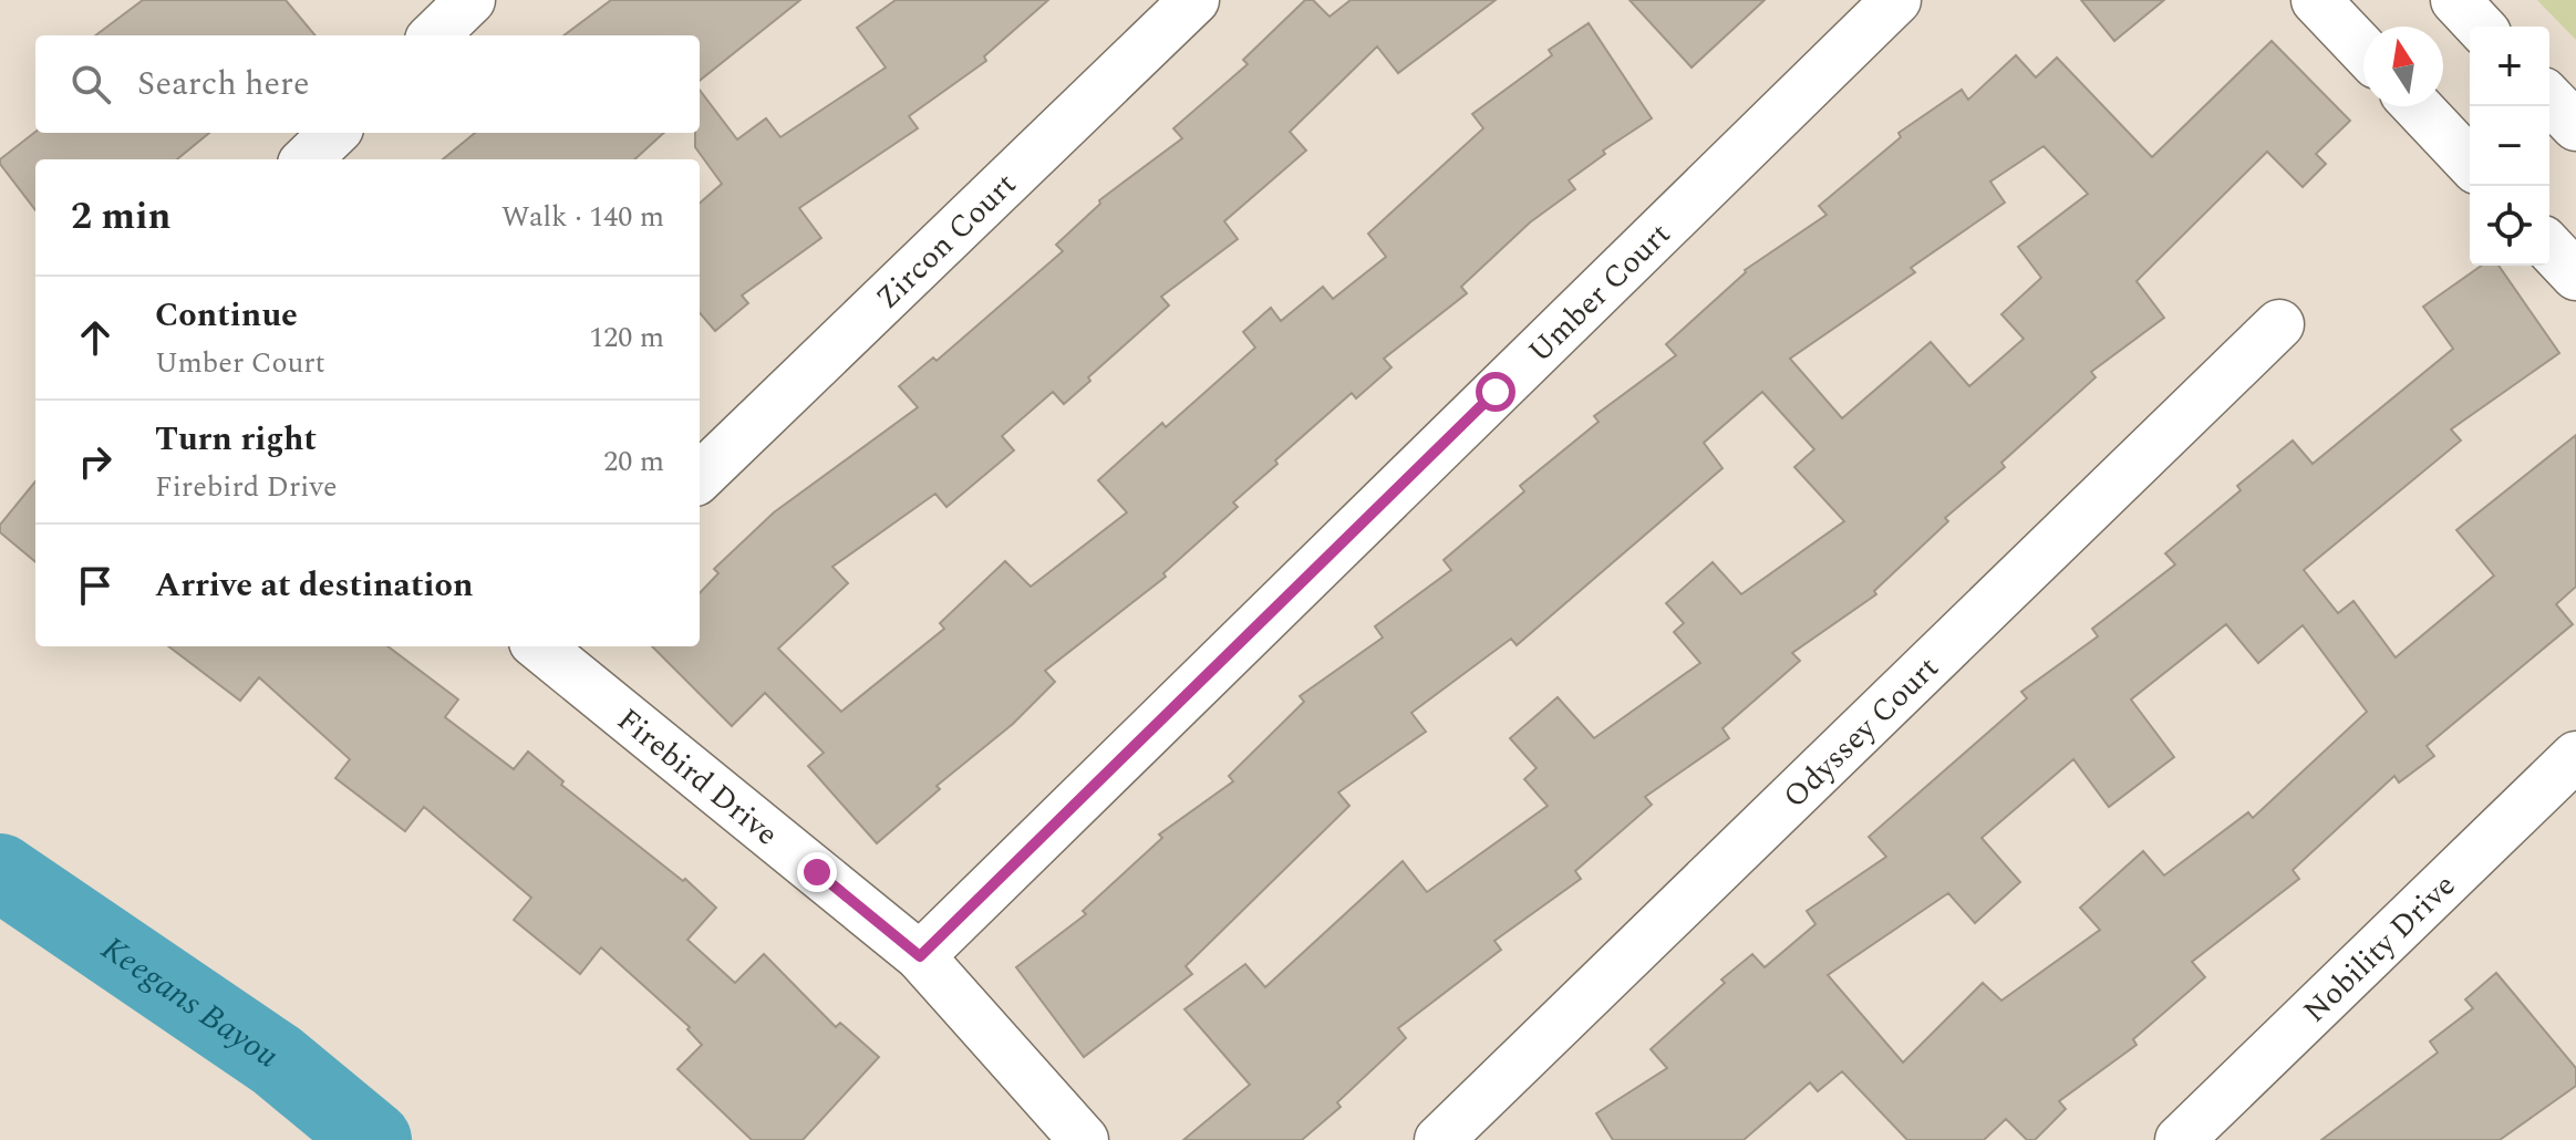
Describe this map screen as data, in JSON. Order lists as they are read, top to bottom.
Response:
{
  "streets": {
    "street": [
      "Zircon Court",
      "Umber Court",
      "Odyssey Court",
      "Firebird Drive",
      "Nobility Drive"
    ]
  },
  "crossings": [
    ["Umber Court", "Firebird Drive"]
  ],
  "water": ["Keegans Bayou"],
  "north": "top",
  "page": {
    "map_buttons": ["+", "−"],
    "search": "Search here",
    "heading": ["2 min", "Walk · 140 m"],
    "list": [
      ["Continue", "Umber Court", "120 m"],
      ["Turn right", "Firebird Drive", "20 m"],
      "Arrive at destination"
    ]
  }
}
